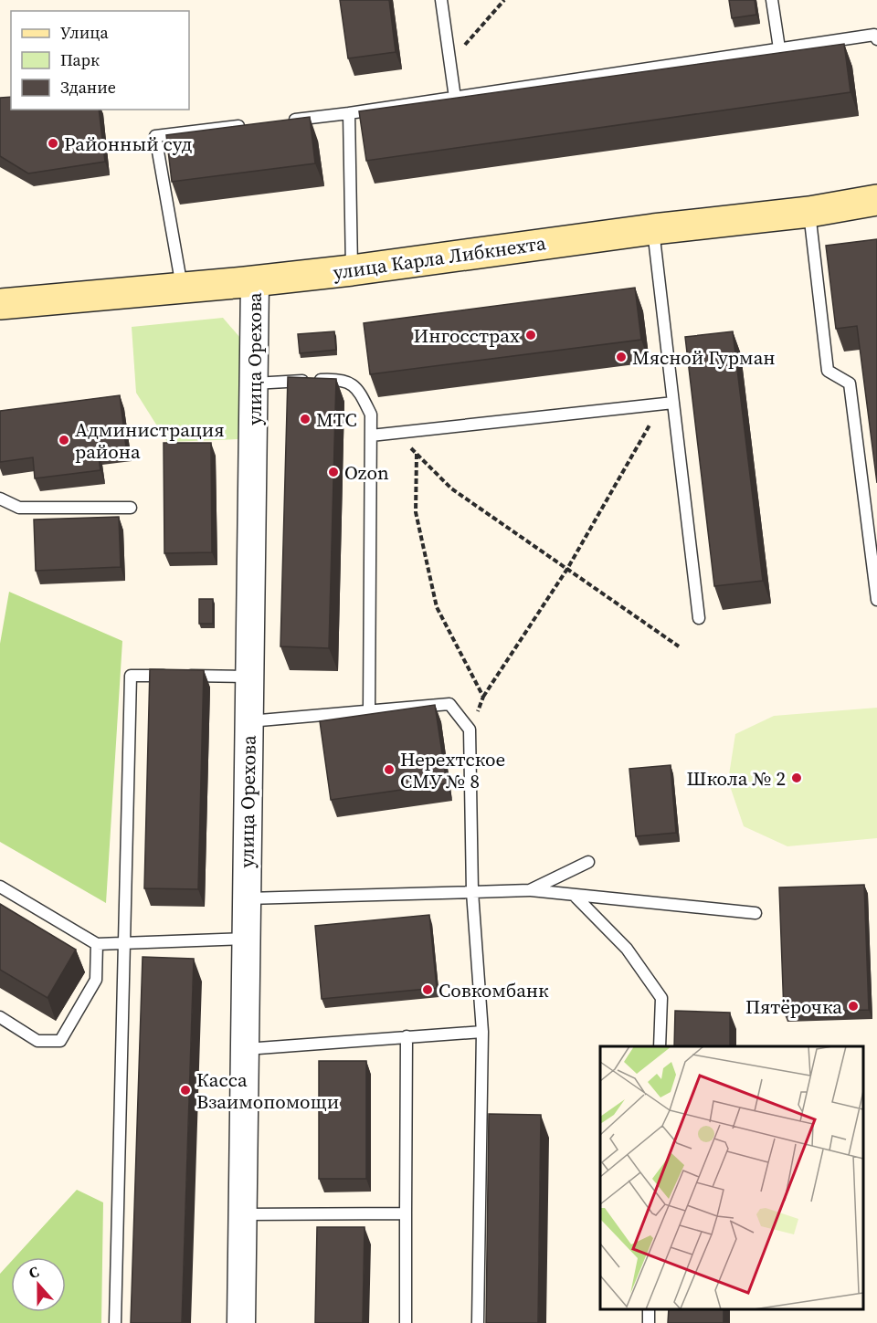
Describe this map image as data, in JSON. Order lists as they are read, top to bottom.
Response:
{
  "streets": {
    "main road": ["улица Карла Либкнехта"],
    "street": ["улица Орехова"]
  },
  "crossings": [
    ["улица Карла Либкнехта", "улица Орехова"]
  ],
  "places": [
    "Районный суд",
    "Ингосстрах",
    "Мясной Гурман",
    "МТС",
    "Администрация района",
    "Ozon",
    "Нерехтское СМУ № 8",
    "Школа № 2",
    "Совкомбанк",
    "Пятёрочка",
    "Касса Взаимопомощи"
  ],
  "legend": ["Улица", "Парк", "Здание"],
  "north": "top"
}
